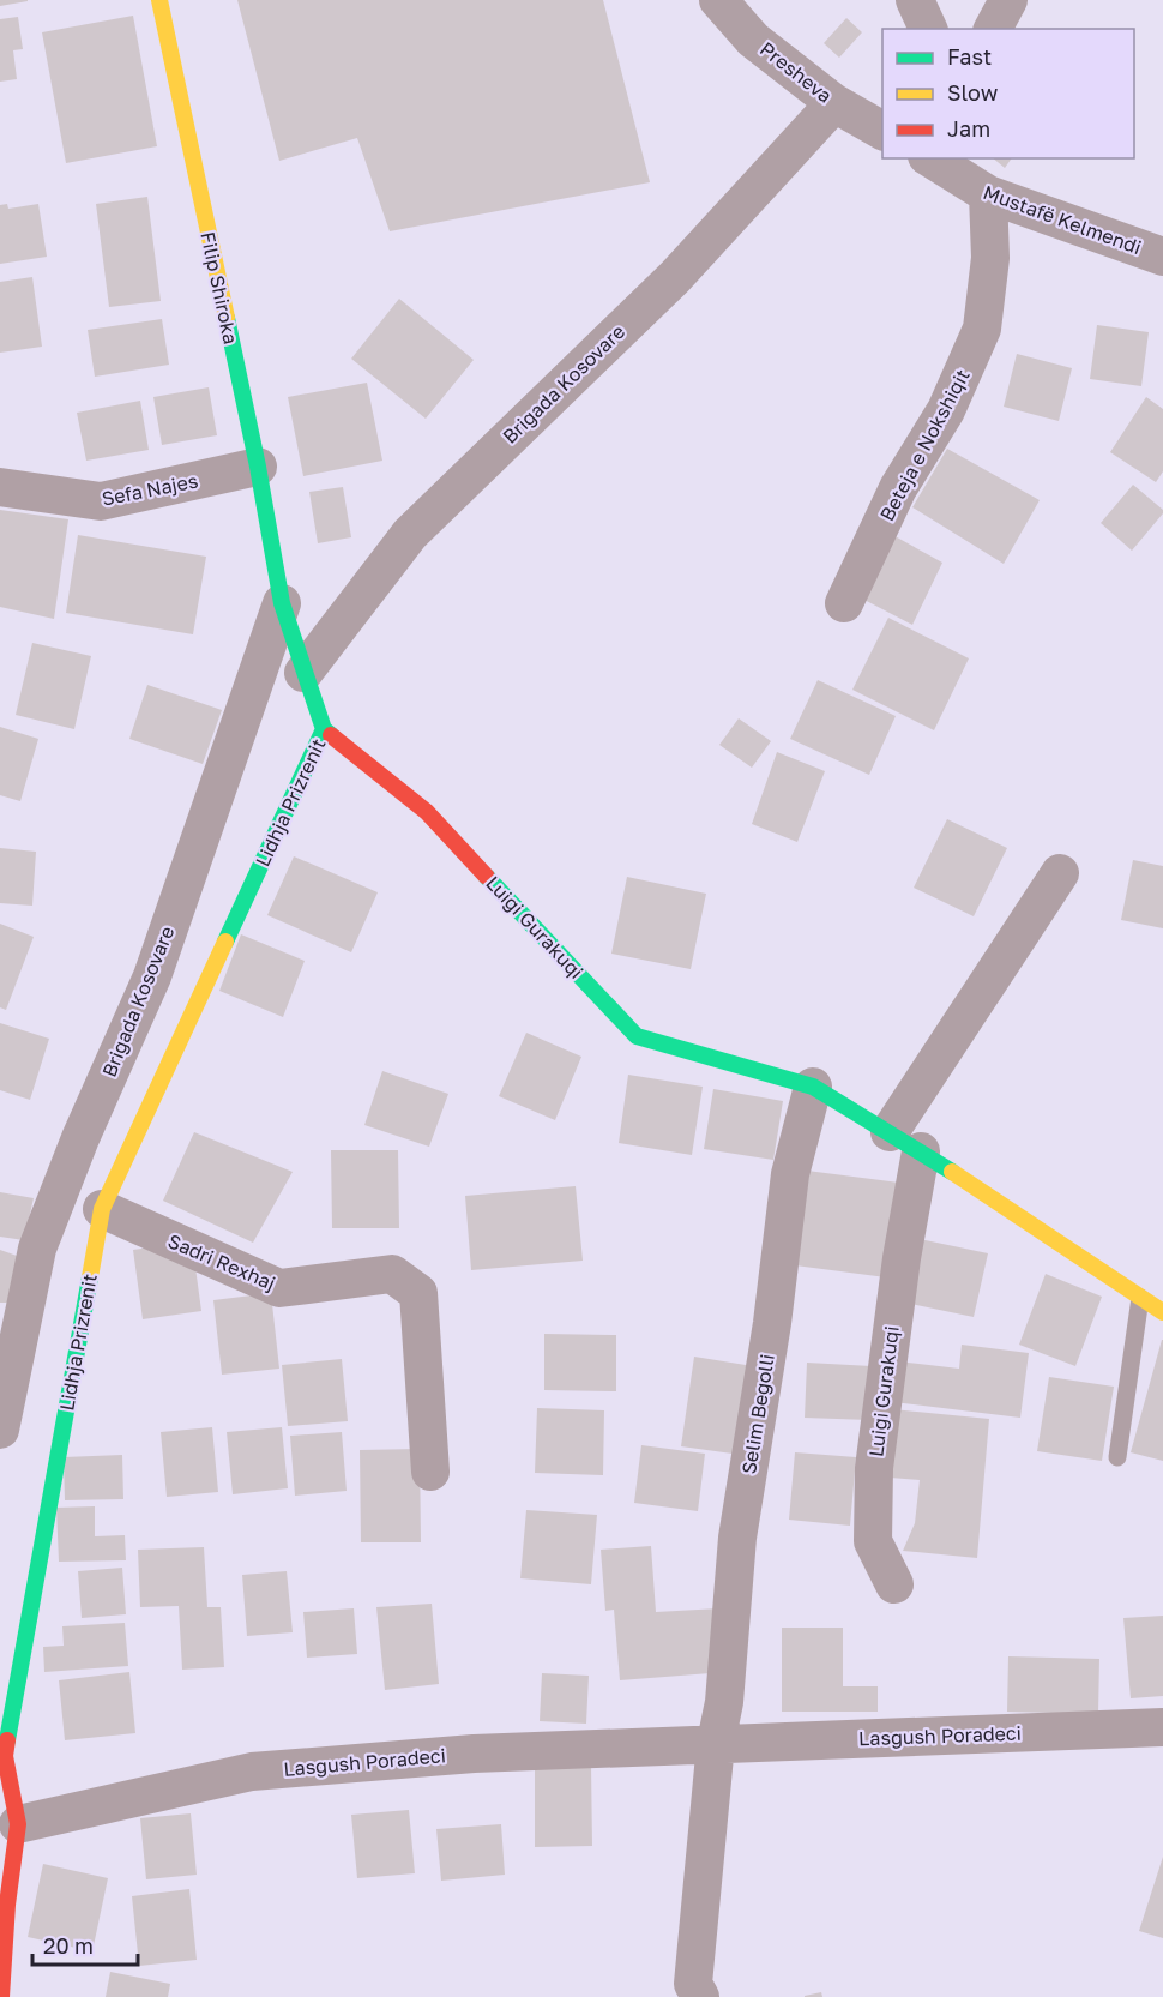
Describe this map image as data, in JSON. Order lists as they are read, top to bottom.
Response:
{
  "streets": {
    "street": [
      "Presheva",
      "Mustafë Kelmendi",
      "Filip Shiroka",
      "Brigada Kosovare",
      "Beteja e Nokshiqit",
      "Sefa Najes",
      "Lidhja Prizrenit",
      "Luigi Gurakuqi",
      "Sadri Rexhaj",
      "Selim Begolli",
      "Lasgush Poradeci"
    ]
  },
  "crossings": [
    ["Presheva", "Brigada Kosovare"],
    ["Mustafë Kelmendi", "Beteja e Nokshiqit"],
    ["Filip Shiroka", "Brigada Kosovare"],
    ["Filip Shiroka", "Sefa Najes"],
    ["Lidhja Prizrenit", "Luigi Gurakuqi"],
    ["Lidhja Prizrenit", "Sadri Rexhaj"],
    ["Lidhja Prizrenit", "Lasgush Poradeci"],
    ["Luigi Gurakuqi", "Selim Begolli"],
    ["Selim Begolli", "Lasgush Poradeci"]
  ],
  "legend": ["Fast", "Slow", "Jam"],
  "scale_bar": "20 m"
}
